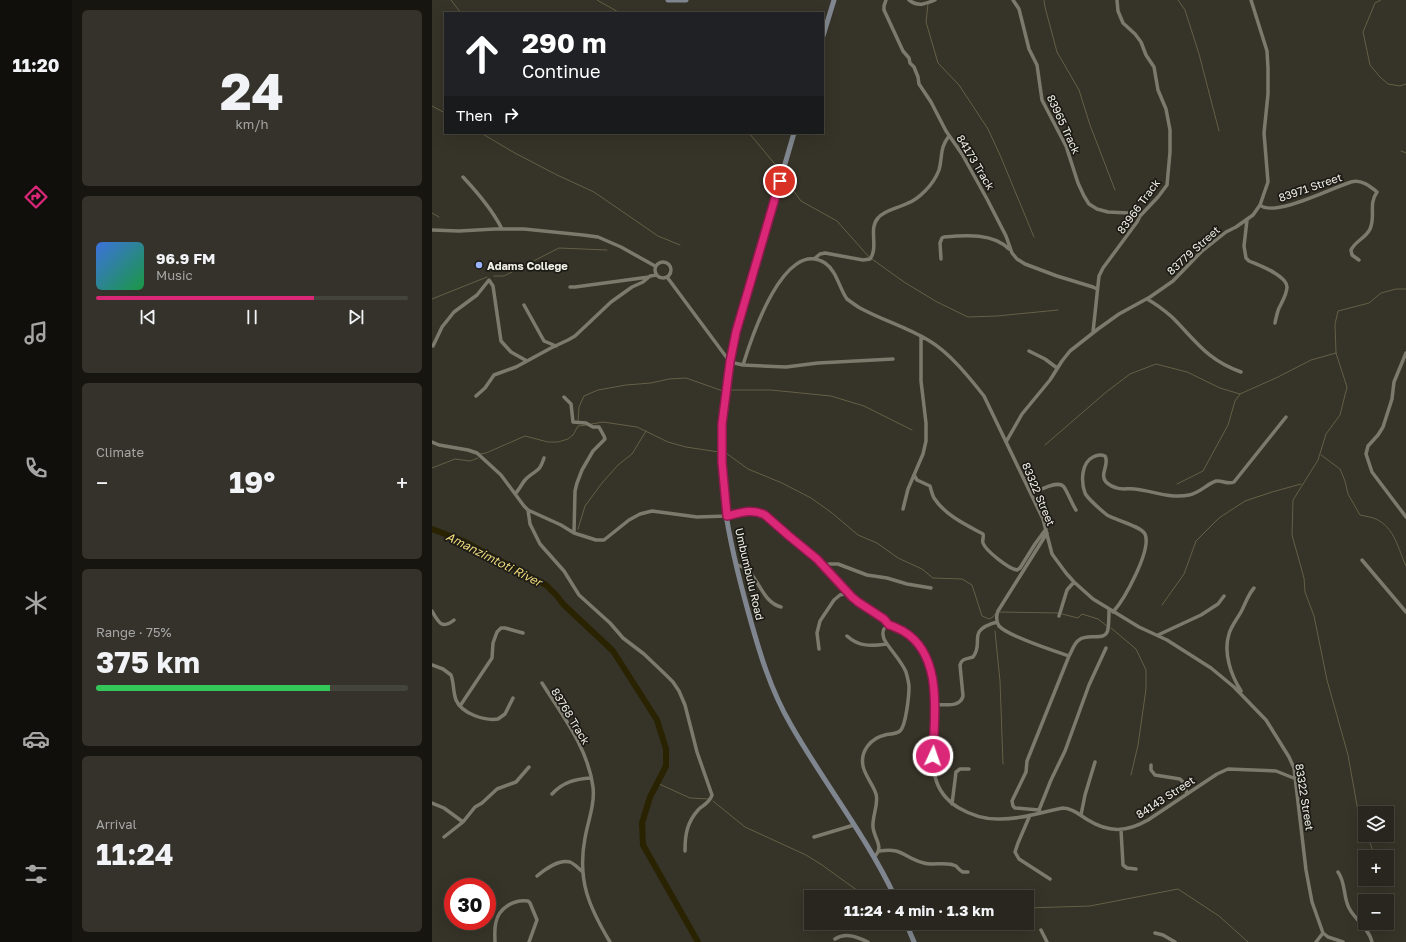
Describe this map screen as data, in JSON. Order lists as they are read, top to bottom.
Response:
{
  "streets": {
    "main road": ["Umbumbulu Road"],
    "street": [
      "83965 Track",
      "84173 Track",
      "83971 Street",
      "83966 Track",
      "83779 Street",
      "83322 Street",
      "83768 Track",
      "84143 Street"
    ]
  },
  "crossings": [
    ["83965 Track", "83966 Track"],
    ["84173 Track", "83966 Track"],
    ["83971 Street", "83779 Street"],
    ["83966 Track", "83779 Street"],
    ["83779 Street", "83322 Street"],
    ["83322 Street", "84143 Street"],
    ["Umbumbulu Road", "84143 Street"]
  ],
  "water": ["Amanzimtoti River"],
  "places": ["Adams College"],
  "page": {
    "tabs": "11:20",
    "tile": [
      ["24", "km/h"],
      "Climate",
      ["Range · 75%", "375 km"],
      ["Arrival", "11:24"]
    ],
    "turn": ["290 m", "Continue"],
    "then": "Then",
    "song": ["96.9 FM", "Music"],
    "heat": ["−", "19°", "+"],
    "map_buttons": ["+", "−"],
    "limit": "30",
    "trip": "11:24 · 4 min · 1.3 km"
  }
}
